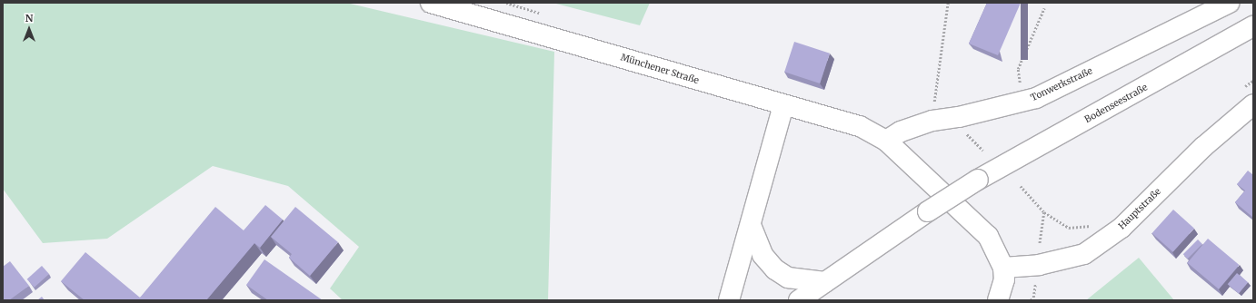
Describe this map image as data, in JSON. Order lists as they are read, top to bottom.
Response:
{
  "streets": {
    "street": [
      "Münchener Straße",
      "Tonwerkstraße",
      "Bodenseestraße",
      "Hauptstraße"
    ]
  },
  "crossings": [
    ["Münchener Straße", "Tonwerkstraße"]
  ],
  "north": "top"
}
